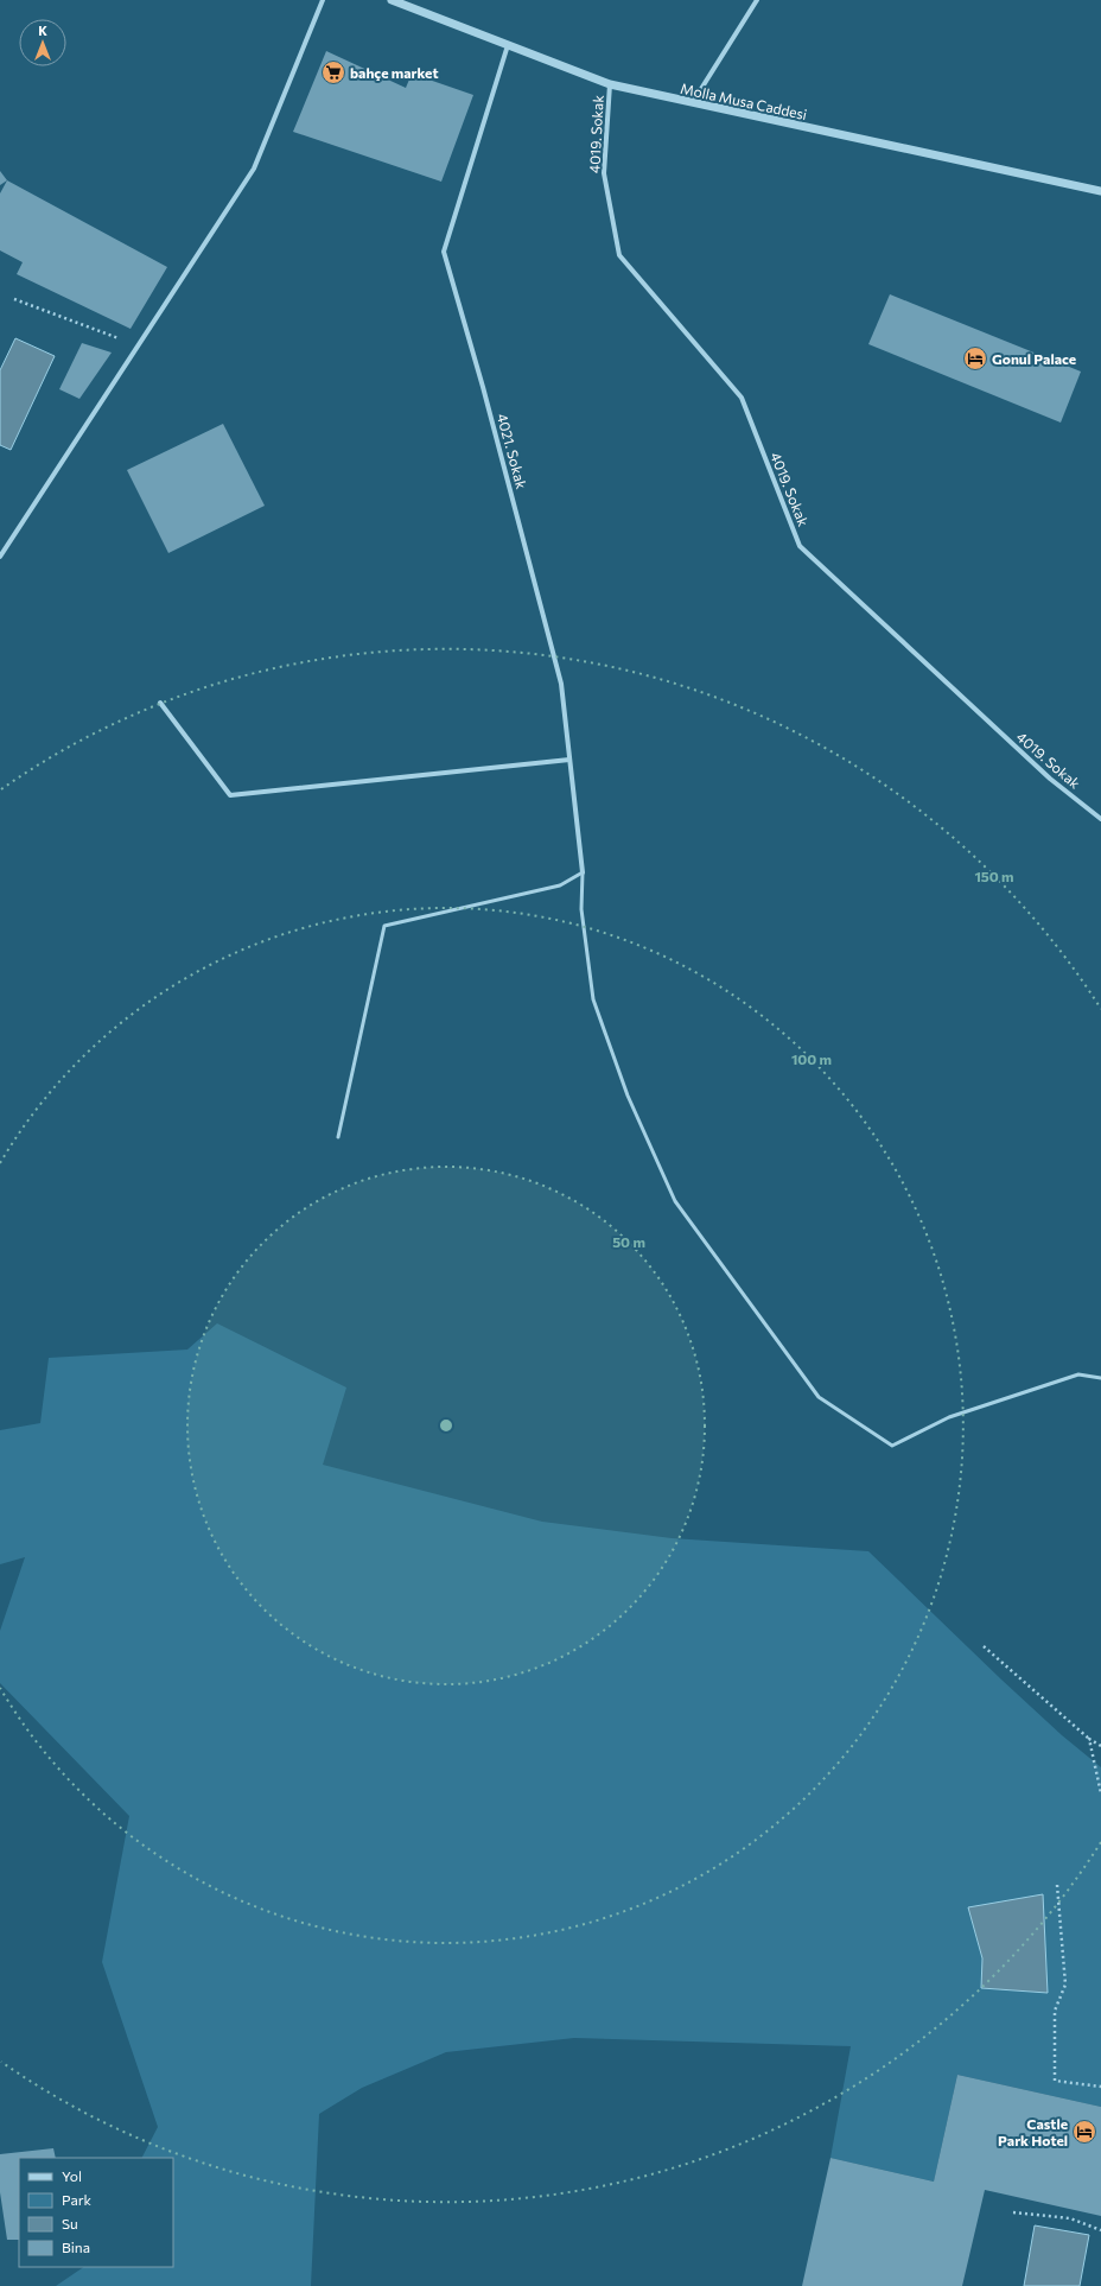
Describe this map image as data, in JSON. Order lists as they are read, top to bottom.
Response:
{
  "streets": {
    "street": ["Molla Musa Caddesi", "4019. Sokak", "4021. Sokak"]
  },
  "crossings": [
    ["Molla Musa Caddesi", "4019. Sokak"],
    ["Molla Musa Caddesi", "4021. Sokak"]
  ],
  "places": {
    "supermarket": ["bahçe market"],
    "hotel": ["Gonul Palace", "Castle Park Hotel"]
  },
  "legend": [
    "Yol",
    "Park",
    "Su",
    "Bina"
  ],
  "north": "top",
  "rings": ["150 m", "100 m", "50 m"]
}
